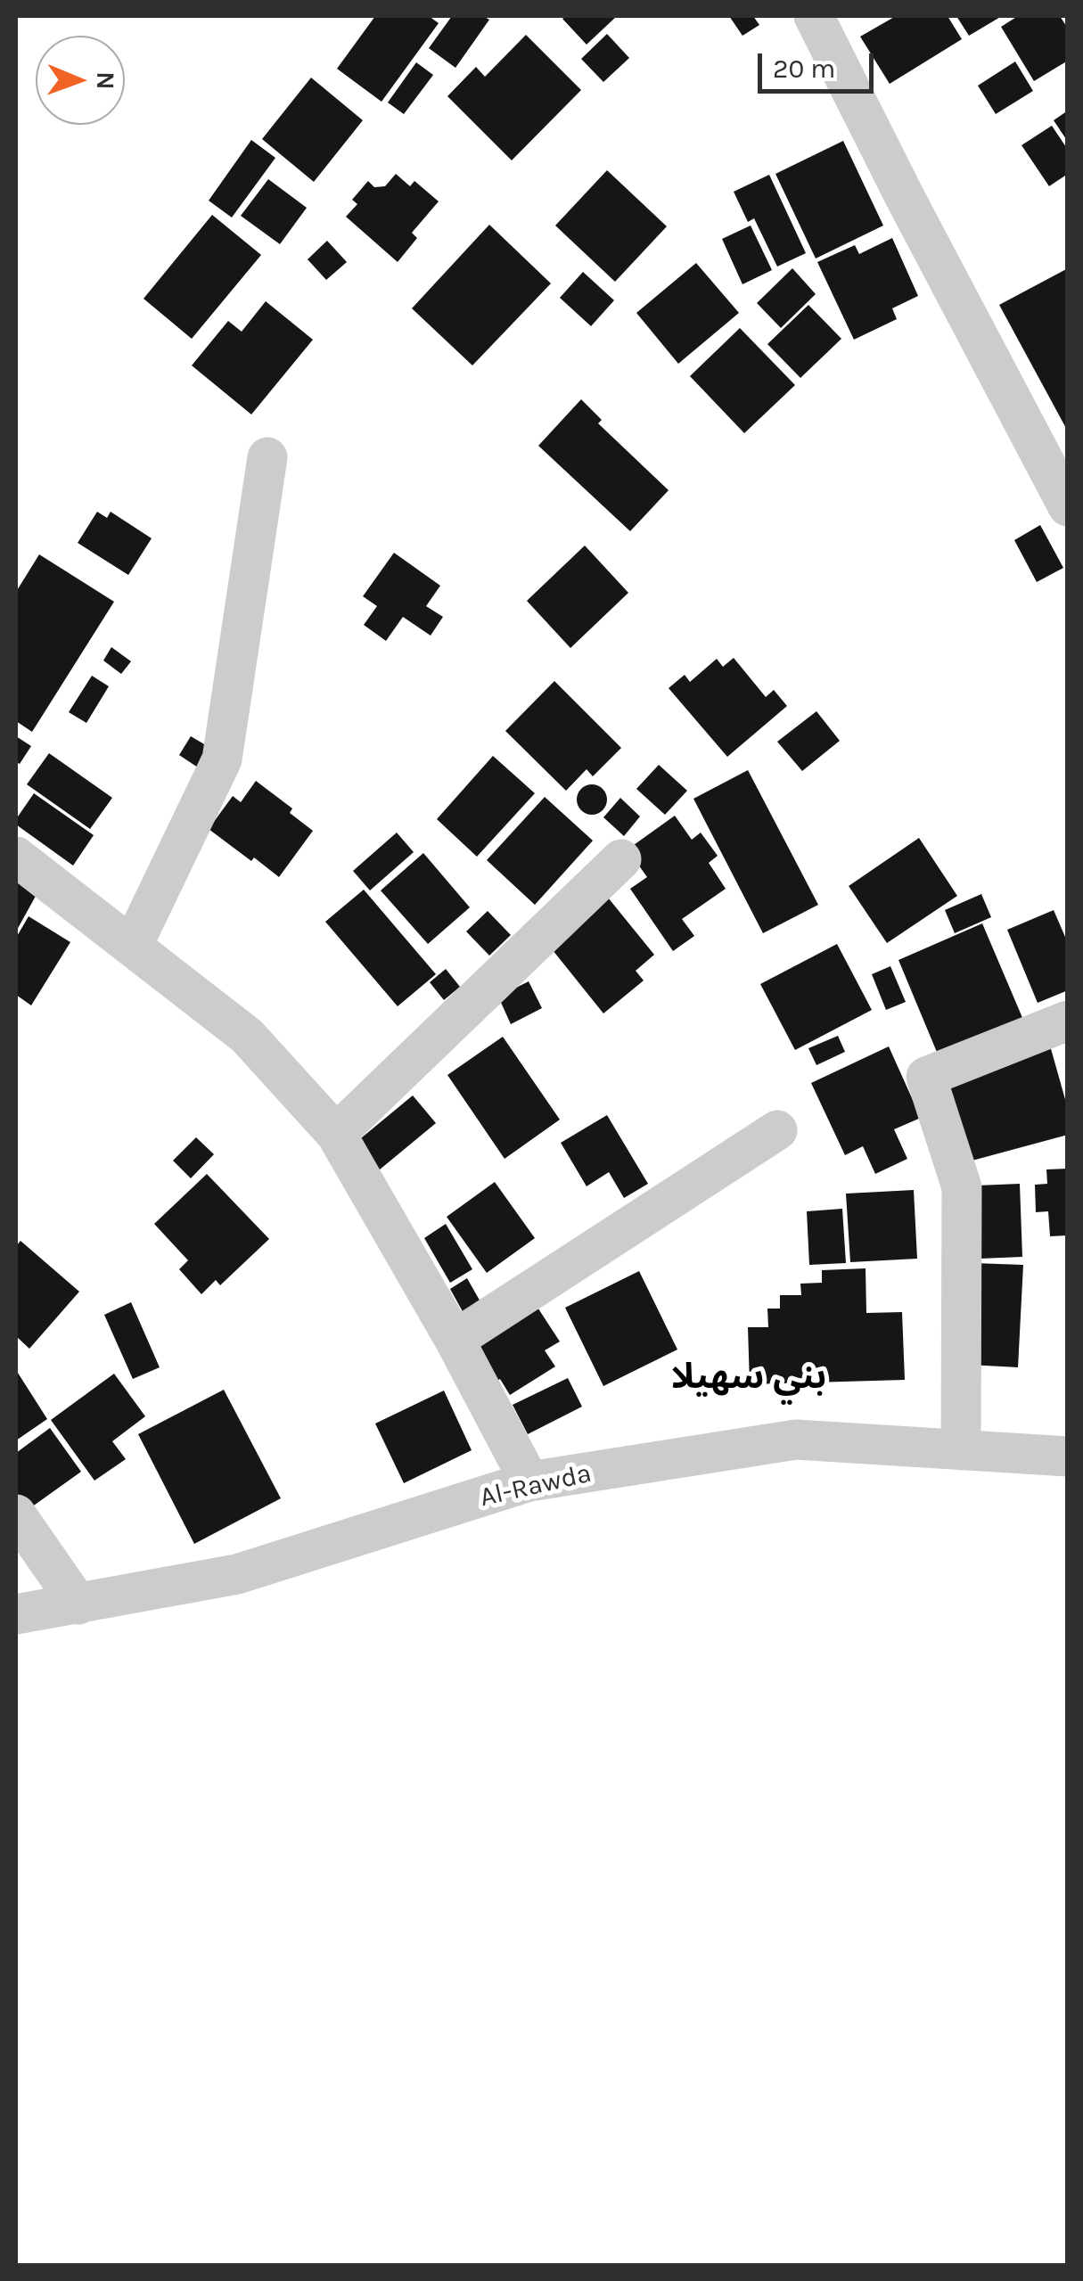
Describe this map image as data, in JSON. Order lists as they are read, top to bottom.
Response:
{
  "streets": {
    "street": ["Al-Rawda"]
  },
  "districts": ["بني سهيلا"],
  "scale_bar": "20 m",
  "north": "right"
}
